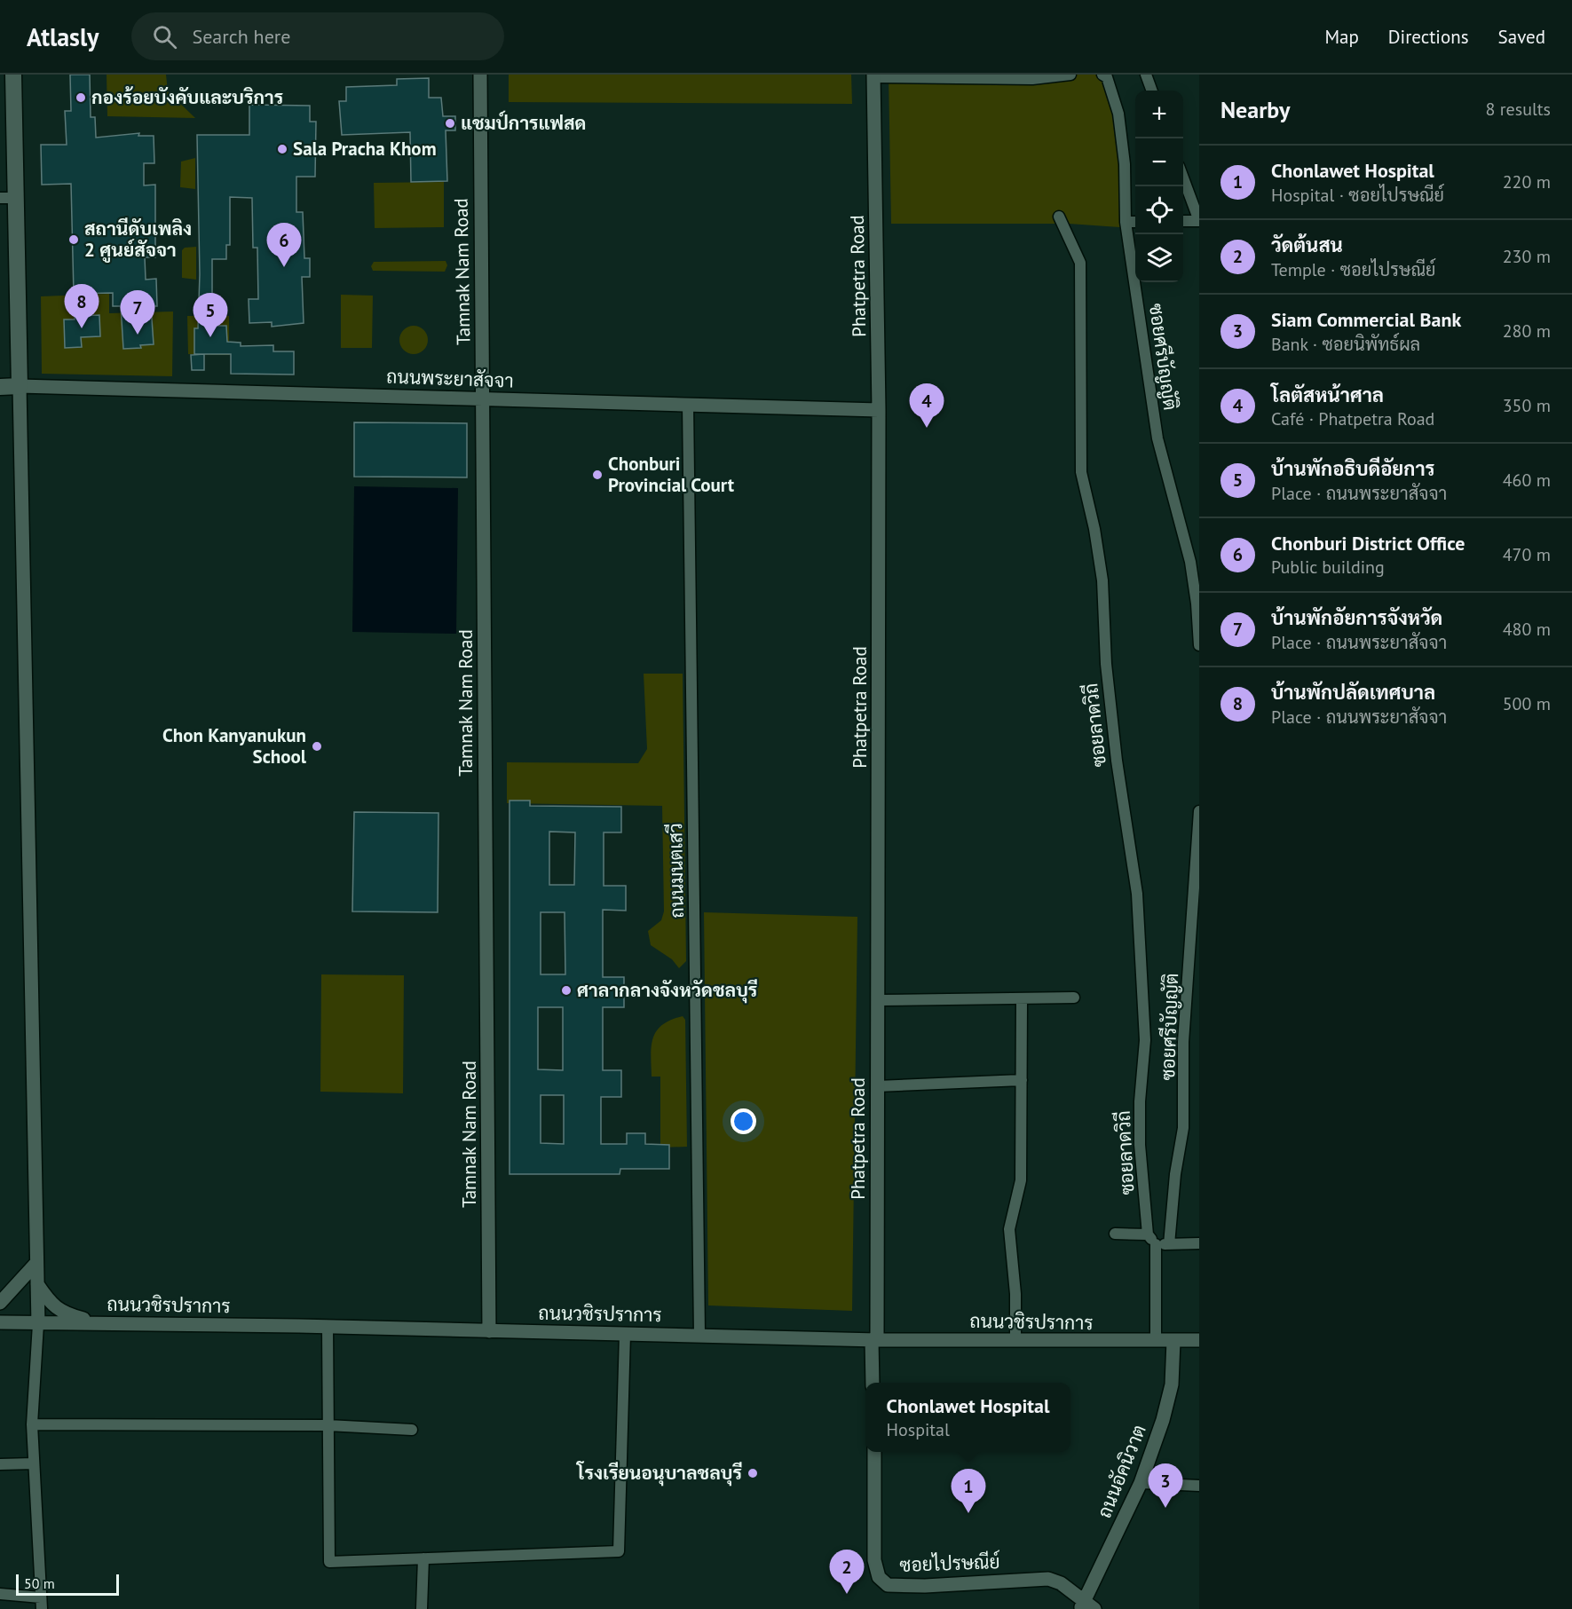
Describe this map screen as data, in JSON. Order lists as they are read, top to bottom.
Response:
{
  "streets": {
    "street": [
      "Tamnak Nam Road",
      "Phatpetra Road",
      "ซอยศรีบัญญัติ",
      "ถนนพระยาสัจจา",
      "ซอยลาดวิถี",
      "ถนนมนตเสวี",
      "ถนนวชิรปราการ",
      "ถนนอัคนิวาต",
      "ซอยไปรษณีย์"
    ]
  },
  "crossings": [
    ["Tamnak Nam Road", "ถนนพระยาสัจจา"],
    ["Tamnak Nam Road", "ถนนวชิรปราการ"],
    ["Phatpetra Road", "ถนนพระยาสัจจา"],
    ["Phatpetra Road", "ถนนวชิรปราการ"],
    ["ถนนพระยาสัจจา", "ถนนมนตเสวี"],
    ["ถนนมนตเสวี", "ถนนวชิรปราการ"],
    ["ถนนวชิรปราการ", "ถนนอัคนิวาต"],
    ["ถนนอัคนิวาต", "ซอยไปรษณีย์"]
  ],
  "places": [
    "กองร้อยบังคับและบริการ",
    "แชมป์การแฟสด",
    "Sala Pracha Khom",
    "สถานีดับเพลิง 2 ศูนย์สัจจา",
    "Chonburi Provincial Court",
    "Chon Kanyanukun School",
    "ศาลากลางจังหวัดชลบุรี",
    "โรงเรียนอนุบาลชลบุรี"
  ],
  "scale_bar": "50 m",
  "page": {
    "header": "Atlasly",
    "search": "Search here",
    "nav": ["Map", "Directions", "Saved"],
    "heading": ["Nearby", "8 results"],
    "map_buttons": ["+", "−"],
    "list": [
      {
        "mark": "1",
        "name": "Chonlawet Hospital",
        "note": "Hospital · ซอยไปรษณีย์",
        "value": "220 m"
      },
      {
        "mark": "2",
        "name": "วัดต้นสน",
        "note": "Temple · ซอยไปรษณีย์",
        "value": "230 m"
      },
      {
        "mark": "3",
        "name": "Siam Commercial Bank",
        "note": "Bank · ซอยนิพัทธ์ผล",
        "value": "280 m"
      },
      {
        "mark": "4",
        "name": "โลตัสหน้าศาล",
        "note": "Café · Phatpetra Road",
        "value": "350 m"
      },
      {
        "mark": "5",
        "name": "บ้านพักอธิบดีอัยการ",
        "note": "Place · ถนนพระยาสัจจา",
        "value": "460 m"
      },
      {
        "mark": "6",
        "name": "Chonburi District Office",
        "note": "Public building",
        "value": "470 m"
      },
      {
        "mark": "7",
        "name": "บ้านพักอัยการจังหวัด",
        "note": "Place · ถนนพระยาสัจจา",
        "value": "480 m"
      },
      {
        "mark": "8",
        "name": "บ้านพักปลัดเทศบาล",
        "note": "Place · ถนนพระยาสัจจา",
        "value": "500 m"
      }
    ],
    "pins": [
      "6",
      "8",
      "7",
      "5",
      "4",
      "3",
      "1",
      "2"
    ],
    "popup": ["Chonlawet Hospital", "Hospital"],
    "scale": "50 m"
  }
}
